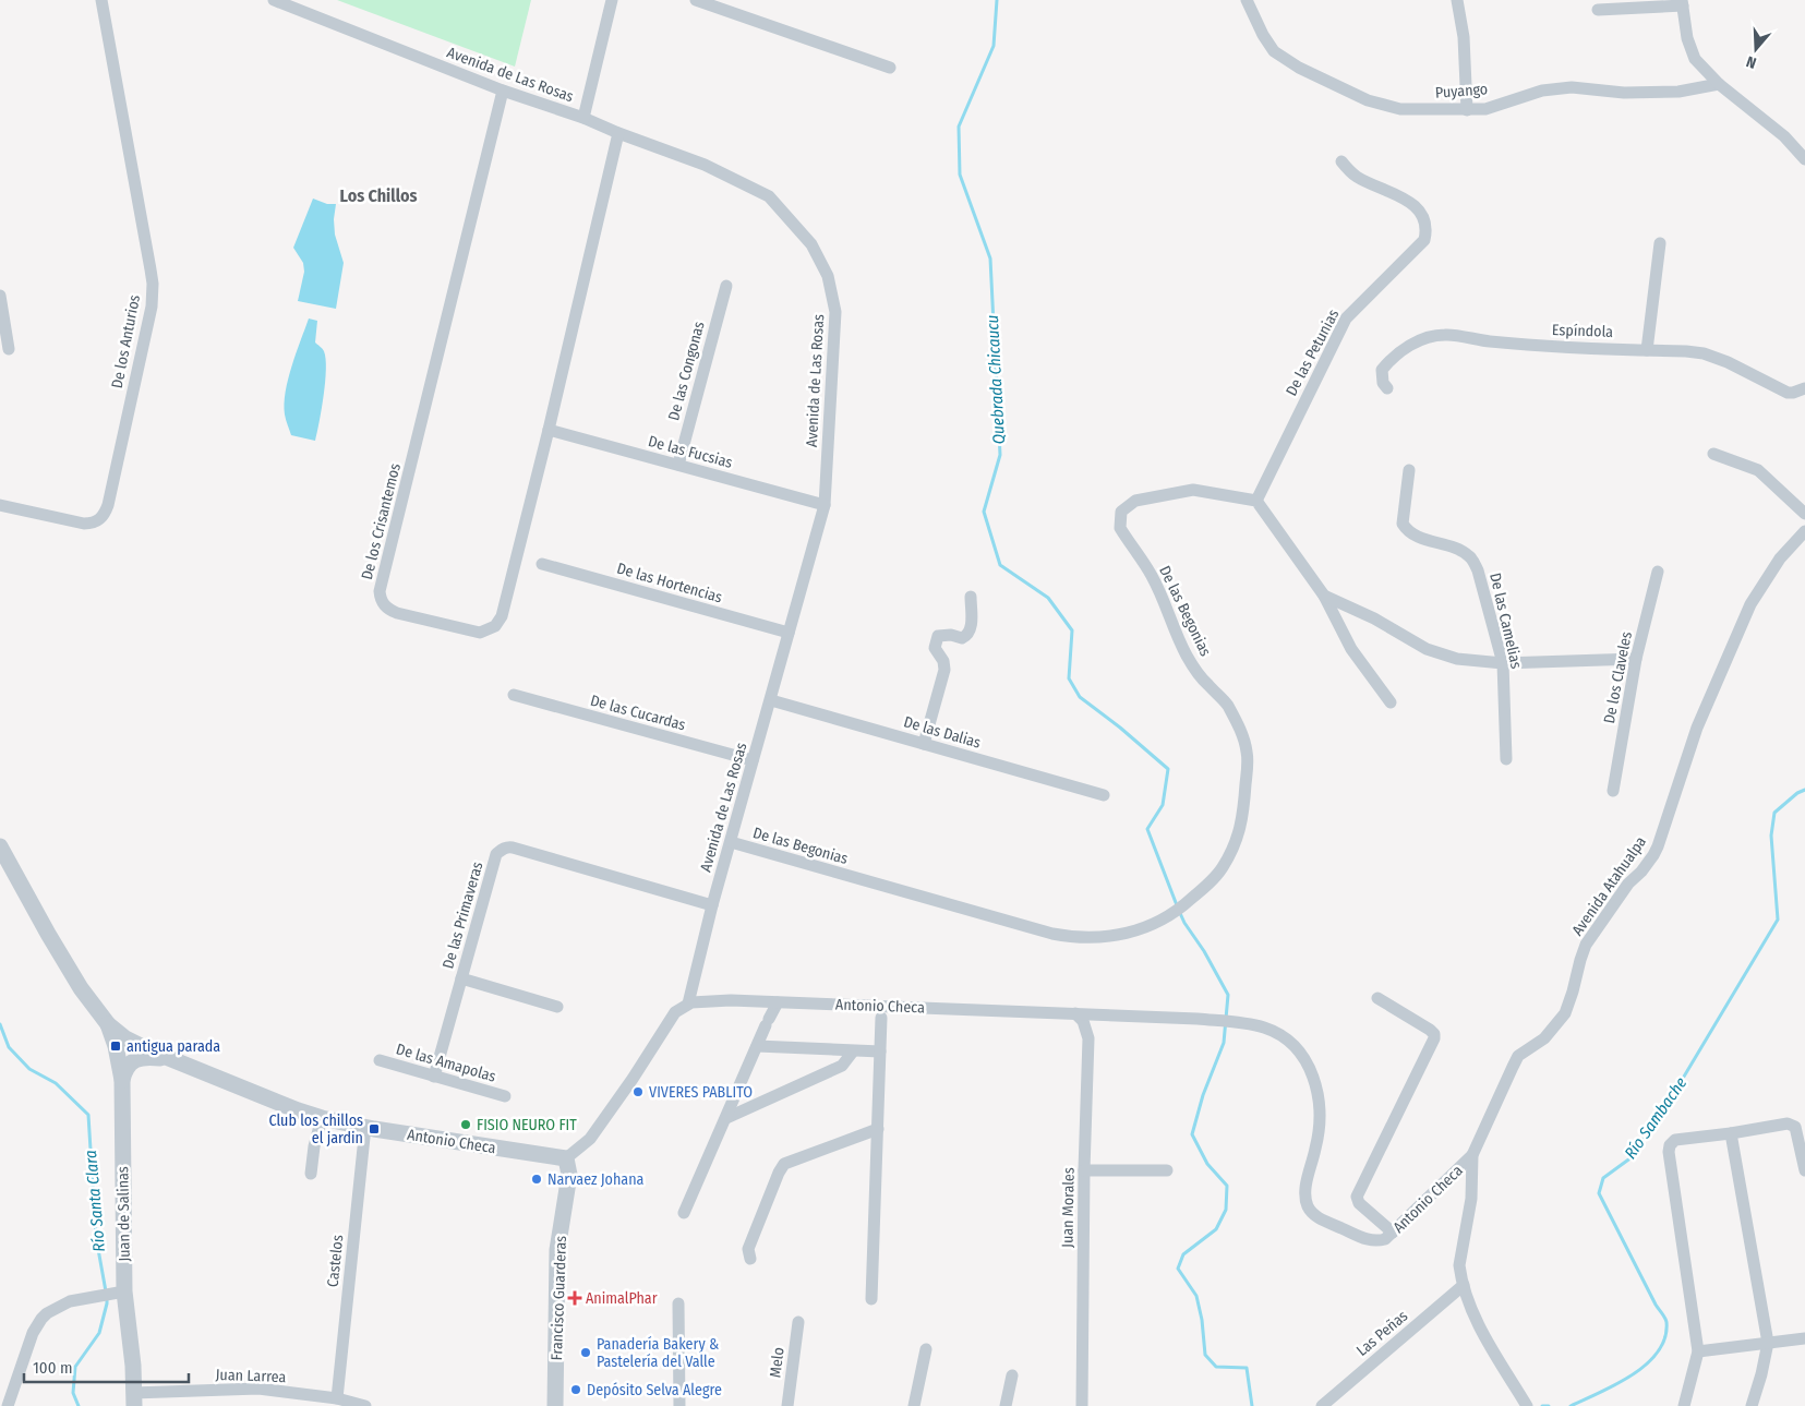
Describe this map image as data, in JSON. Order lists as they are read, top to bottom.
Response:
{
  "streets": {
    "street": [
      "Avenida de Las Rosas",
      "Puyango",
      "Espíndola",
      "De los Anturios",
      "De las Petunias",
      "De las Congonas",
      "De las Fucsias",
      "De los Crisantemos",
      "De las Hortencias",
      "De las Begonias",
      "De las Camelias",
      "De los Claveles",
      "De las Cucardas",
      "De las Dalias",
      "Avenida Atahualpa",
      "De las Primaveras",
      "Antonio Checa",
      "De las Amapolas",
      "Juan Morales",
      "Juan de Salinas",
      "Castelos",
      "Francisco Guarderas",
      "Las Peñas",
      "Melo",
      "Juan Larrea"
    ]
  },
  "crossings": [
    ["Avenida de Las Rosas", "De las Fucsias"],
    ["Avenida de Las Rosas", "De los Crisantemos"],
    ["Avenida de Las Rosas", "De las Hortencias"],
    ["Avenida de Las Rosas", "De las Begonias"],
    ["Avenida de Las Rosas", "De las Cucardas"],
    ["Avenida de Las Rosas", "De las Dalias"],
    ["Avenida de Las Rosas", "De las Primaveras"],
    ["Avenida de Las Rosas", "Antonio Checa"],
    ["De las Petunias", "De las Begonias"],
    ["De las Congonas", "De las Fucsias"],
    ["De las Fucsias", "De los Crisantemos"],
    ["Avenida Atahualpa", "Antonio Checa"],
    ["Avenida Atahualpa", "Las Peñas"],
    ["De las Primaveras", "De las Amapolas"],
    ["Antonio Checa", "Juan Morales"],
    ["Antonio Checa", "Juan de Salinas"],
    ["Antonio Checa", "Castelos"],
    ["Antonio Checa", "Francisco Guarderas"],
    ["Juan de Salinas", "Juan Larrea"],
    ["Castelos", "Juan Larrea"]
  ],
  "districts": ["Los Chillos"],
  "water": ["Quebrada Chicaucu", "Río Sambache", "Río Santa Clara"],
  "places": {
    "transit": ["antigua parada", "Club los chillos el jardin"],
    "other": [
      "VIVERES PABLITO",
      "FISIO NEURO FIT",
      "Narvaez Johana",
      "Panadería Bakery & Pastelería del Valle",
      "Depósito Selva Alegre"
    ],
    "health": ["AnimalPhar"]
  },
  "scale_bar": "100 m",
  "north": "bottom"
}
